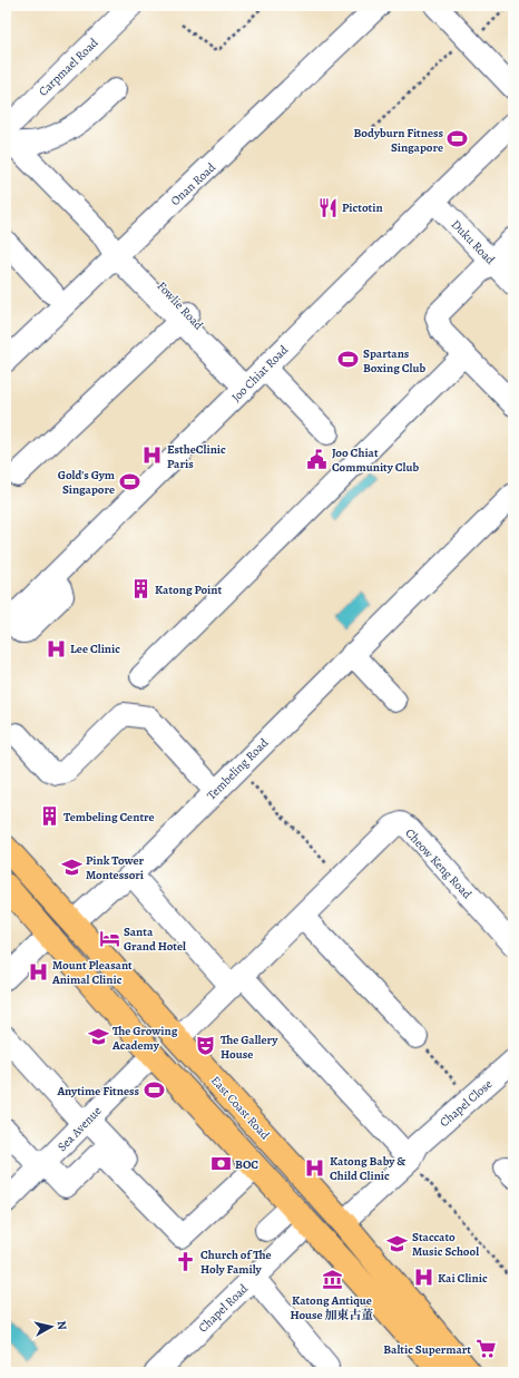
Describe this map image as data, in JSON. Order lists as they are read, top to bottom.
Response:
{
  "streets": {
    "main road": ["East Coast Road"],
    "street": [
      "Carpmael Road",
      "Onan Road",
      "Duku Road",
      "Fowlie Road",
      "Joo Chiat Road",
      "Tembeling Road",
      "Cheow Keng Road",
      "Chapel Close",
      "Sea Avenue",
      "Chapel Road"
    ]
  },
  "crossings": [
    ["Carpmael Road", "Fowlie Road"],
    ["Onan Road", "Fowlie Road"],
    ["Duku Road", "Joo Chiat Road"],
    ["Fowlie Road", "Joo Chiat Road"],
    ["Tembeling Road", "East Coast Road"],
    ["Cheow Keng Road", "East Coast Road"],
    ["Chapel Close", "East Coast Road"]
  ],
  "places": {
    "sports": [
      "Bodyburn Fitness Singapore",
      "Spartans Boxing Club",
      "Gold's Gym Singapore",
      "Anytime Fitness"
    ],
    "restaurant": ["Pictotin"],
    "hospital": [
      "EstheClinic Paris",
      "Lee Clinic",
      "Mount Pleasant Animal Clinic",
      "Katong Baby & Child Clinic",
      "Kai Clinic"
    ],
    "public building": ["Joo Chiat Community Club"],
    "building": ["Katong Point", "Tembeling Centre"],
    "school or university": ["Pink Tower Montessori", "The Growing Academy", "Staccato Music School"],
    "hotel": ["Santa Grand Hotel"],
    "theatre": ["The Gallery House"],
    "bank": ["BOC"],
    "church": ["Church of The Holy Family"],
    "museum": ["Katong Antique House 加東古董"],
    "supermarket": ["Baltic Supermart"]
  },
  "north": "right"
}
